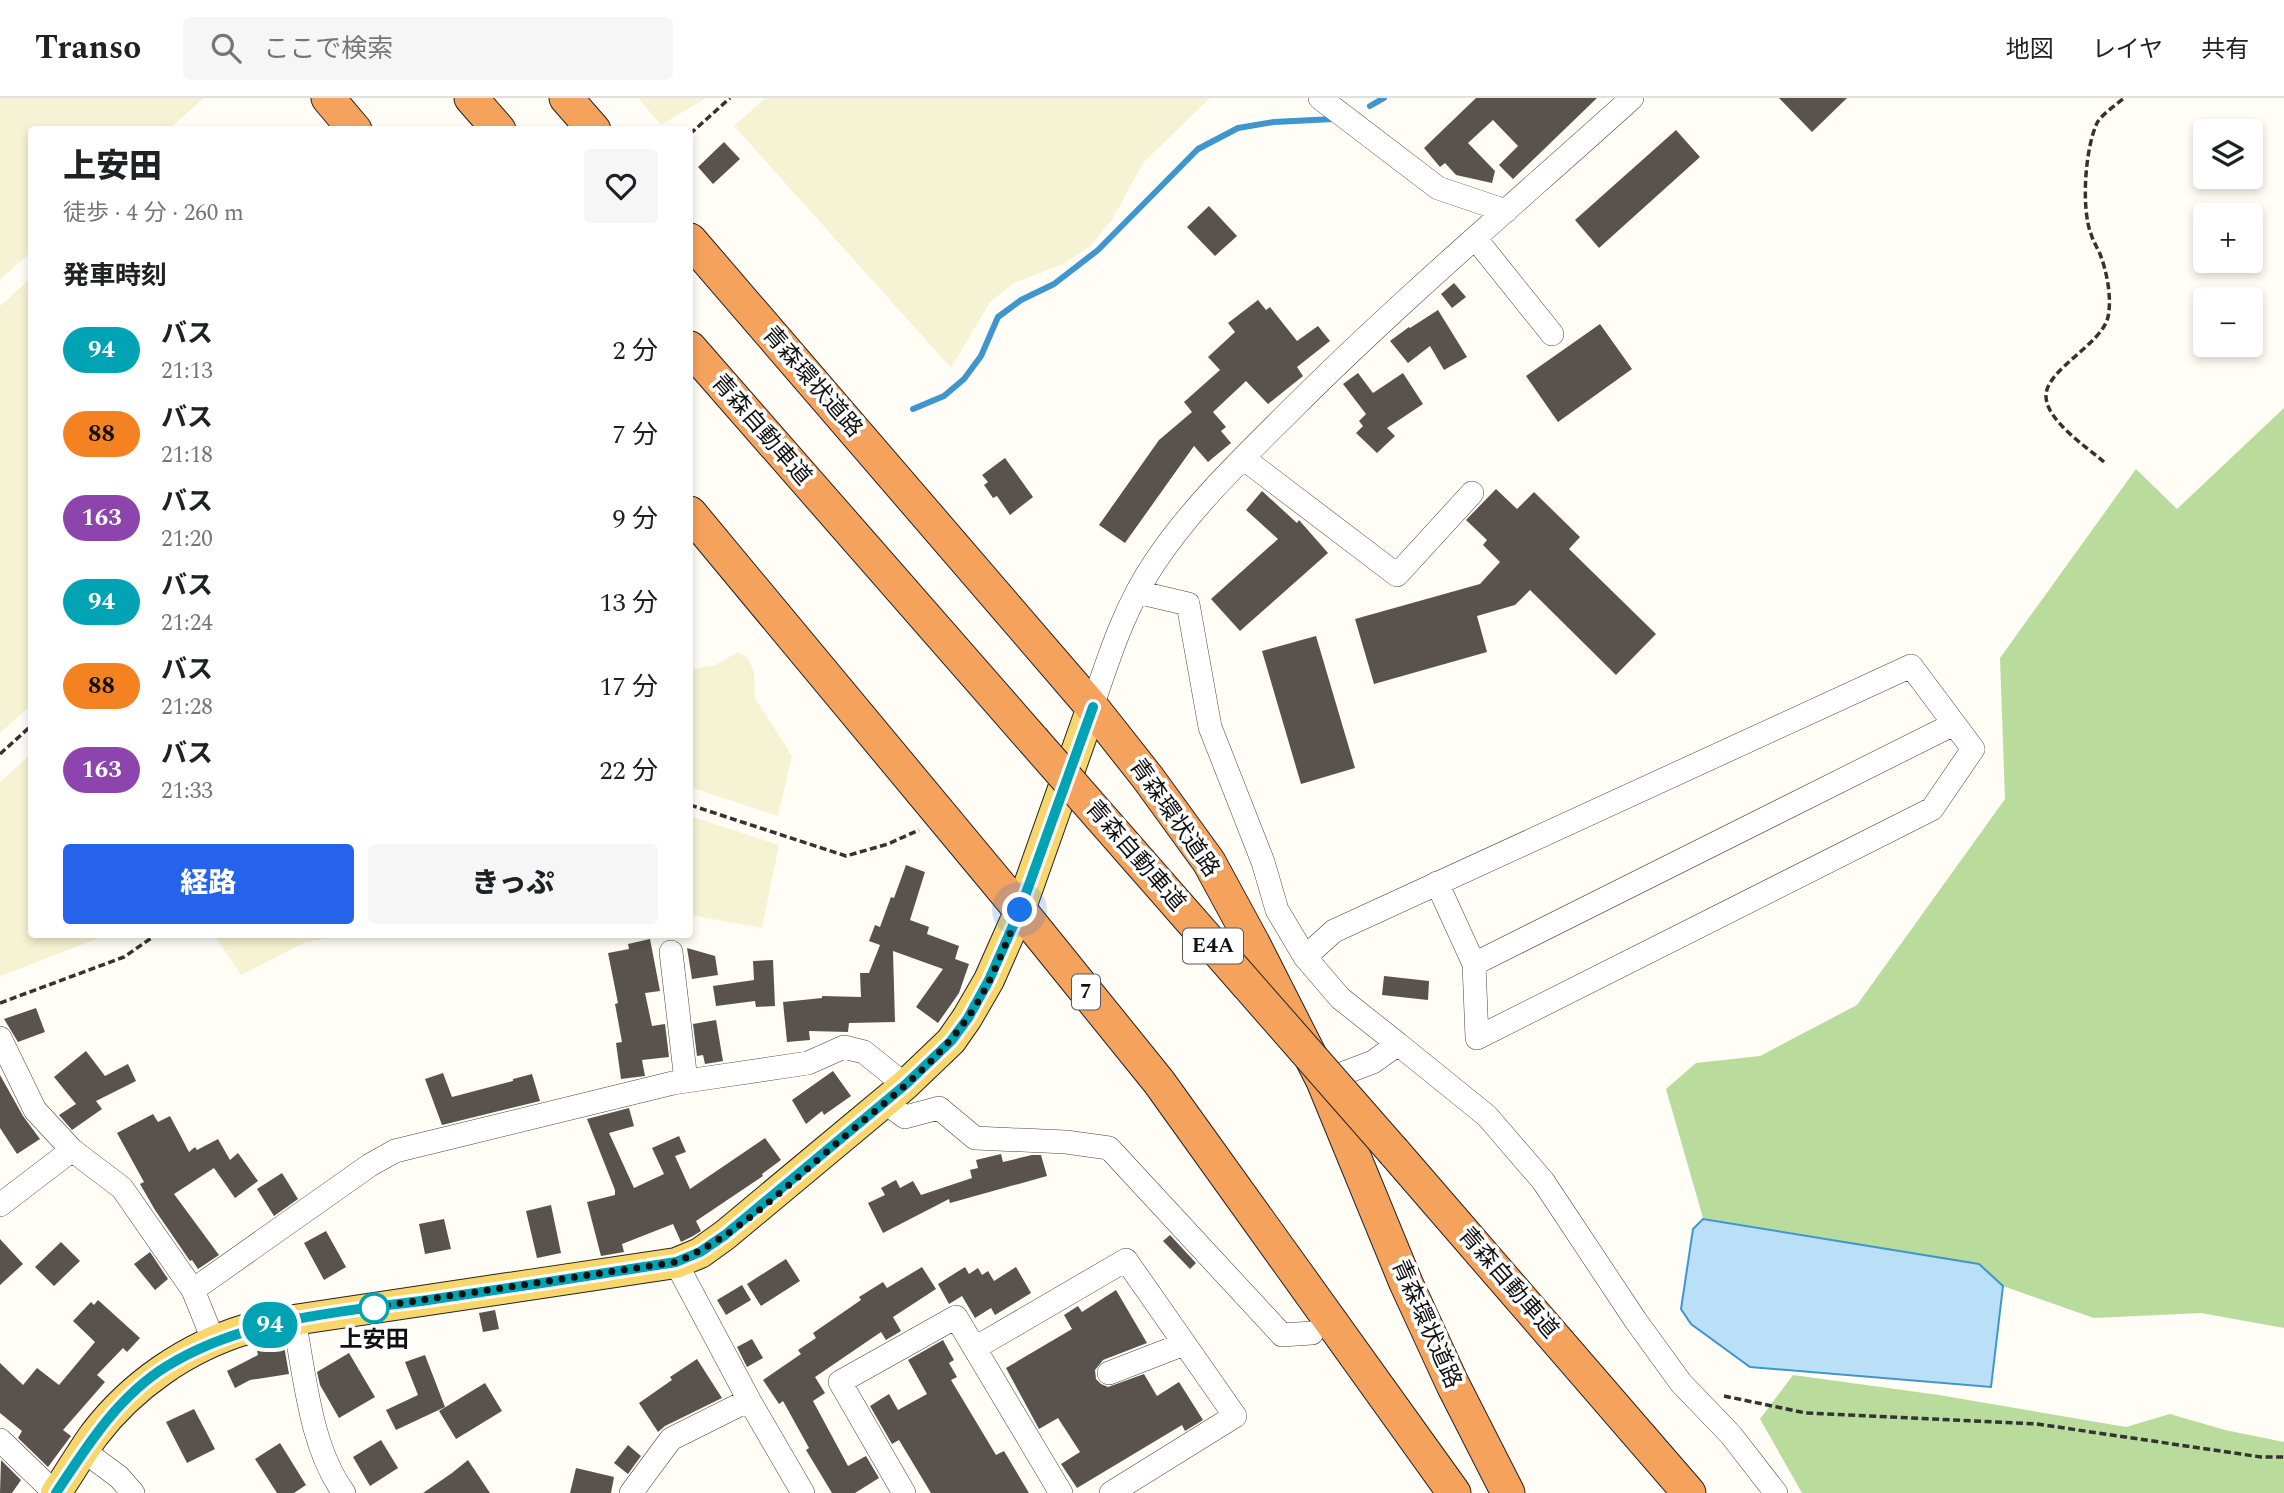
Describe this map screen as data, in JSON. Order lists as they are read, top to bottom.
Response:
{
  "streets": {
    "highway": [
      "青森環状道路",
      "青森自動車道",
      "E4A",
      "7"
    ]
  },
  "places": ["上安田"],
  "lines": ["bus line 94"],
  "page": {
    "header": "Transo",
    "search": "ここで検索",
    "nav": ["地図", "レイヤ", "共有"],
    "on_map": "94",
    "map_buttons": ["+", "−"],
    "heading": [
      ["上安田", "徒歩 · 4 分 · 260 m"],
      "発車時刻"
    ],
    "list": [
      {
        "mark": "94",
        "name": "バス",
        "note": "21:13",
        "value": "2 分"
      },
      {
        "mark": "88",
        "name": "バス",
        "note": "21:18",
        "value": "7 分"
      },
      {
        "mark": "163",
        "name": "バス",
        "note": "21:20",
        "value": "9 分"
      },
      {
        "mark": "94",
        "name": "バス",
        "note": "21:24",
        "value": "13 分"
      },
      {
        "mark": "88",
        "name": "バス",
        "note": "21:28",
        "value": "17 分"
      },
      {
        "mark": "163",
        "name": "バス",
        "note": "21:33",
        "value": "22 分"
      }
    ],
    "buttons": ["経路", "きっぷ"]
  }
}
